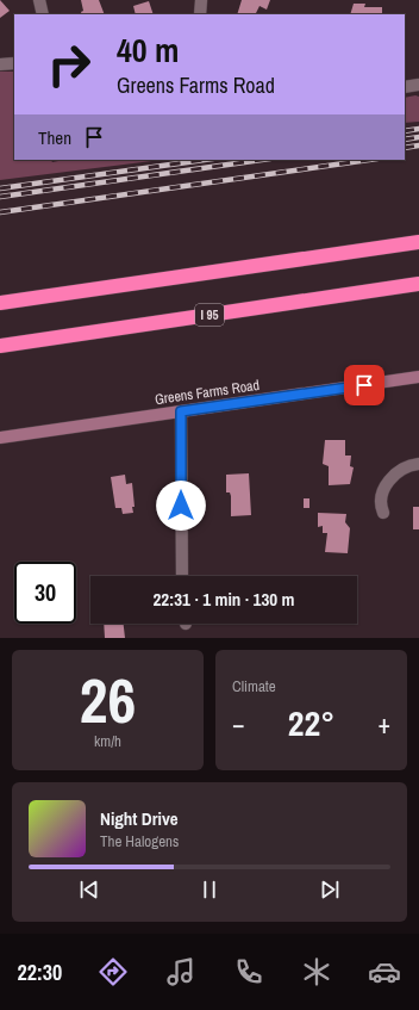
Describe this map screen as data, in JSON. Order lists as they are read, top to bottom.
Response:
{
  "streets": {
    "highway": ["I 95"],
    "main road": ["Greens Farms Road"]
  },
  "page": {
    "turn": ["40 m", "Greens Farms Road"],
    "then": "Then",
    "limit": "30",
    "trip": "22:31 · 1 min · 130 m",
    "tile": [
      ["26", "km/h"],
      "Climate"
    ],
    "heat": ["−", "22°", "+"],
    "song": ["Night Drive", "The Halogens"],
    "tabs": "22:30"
  }
}
